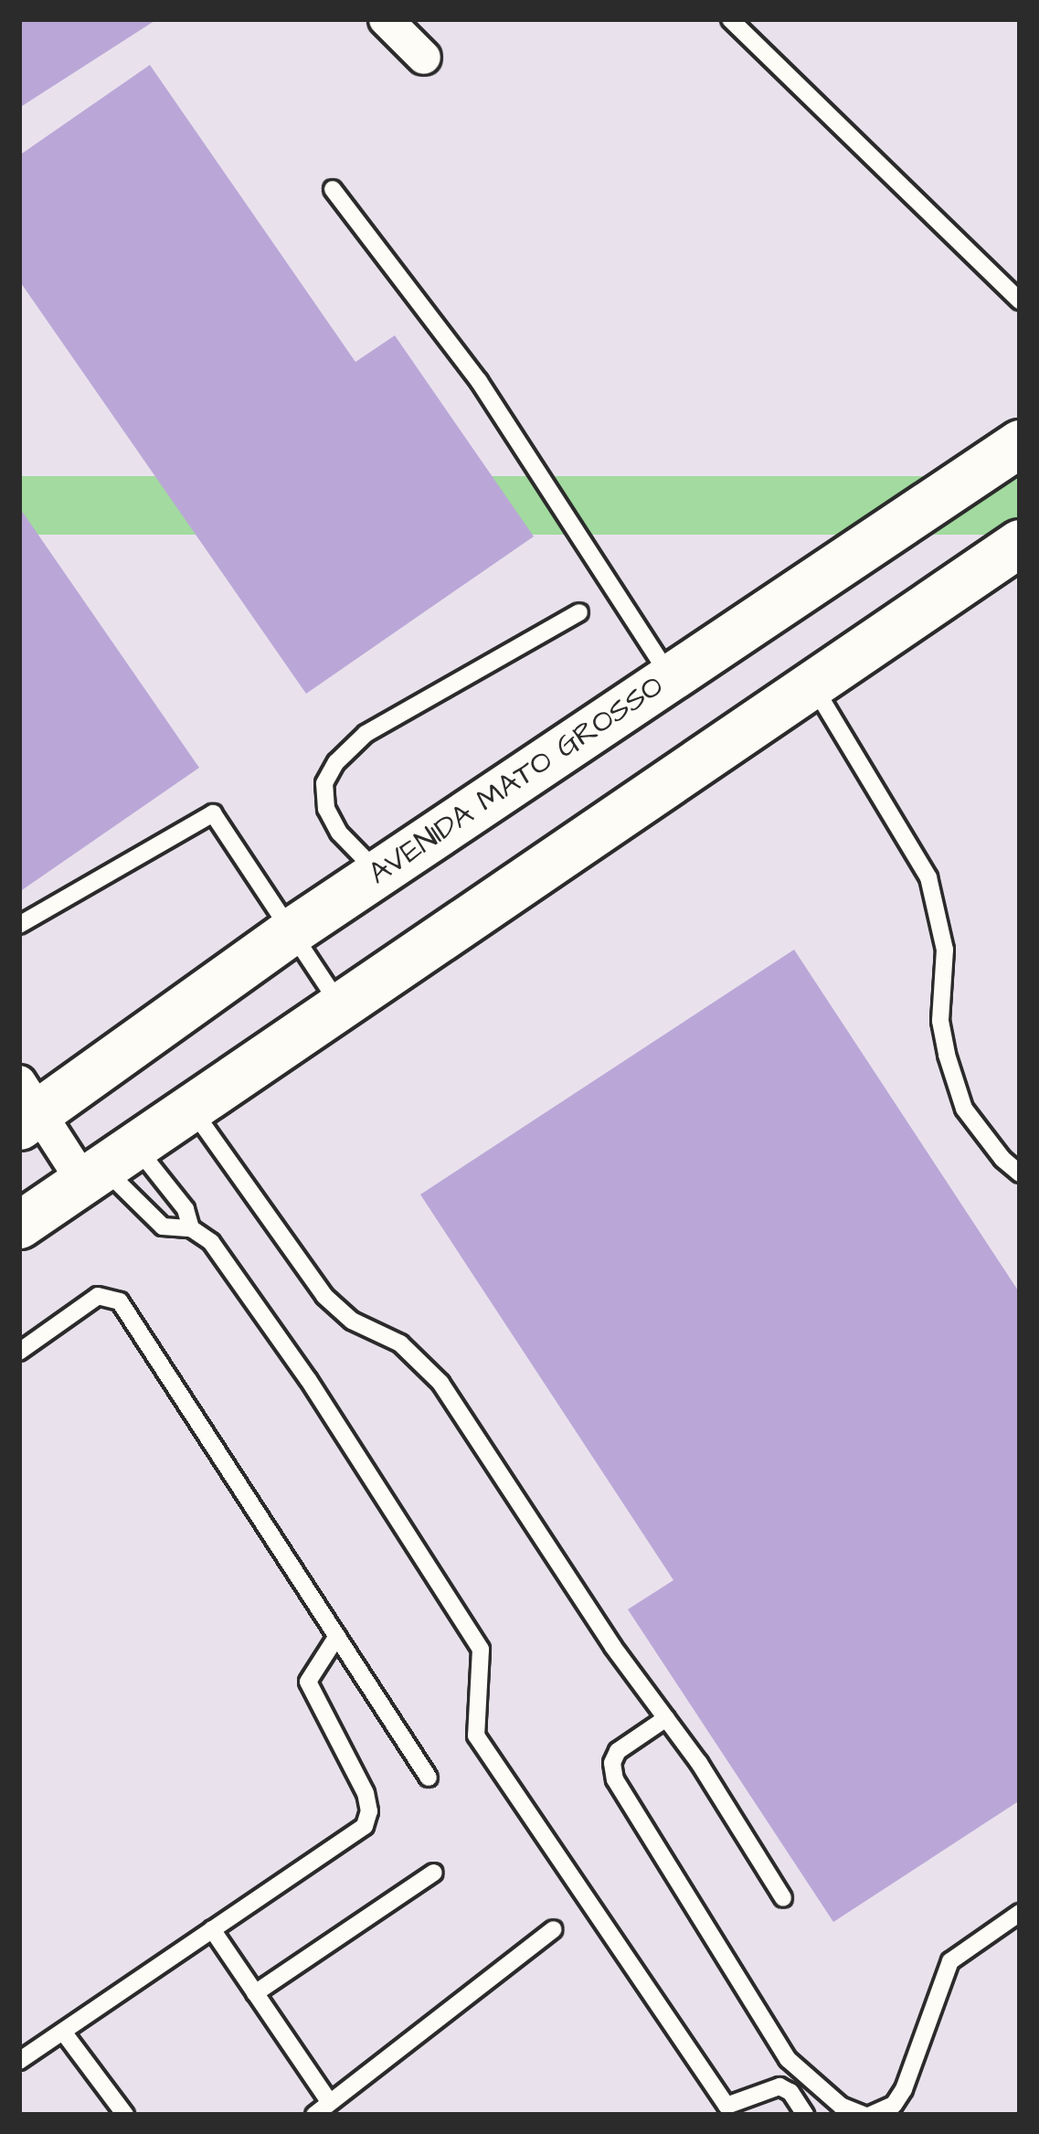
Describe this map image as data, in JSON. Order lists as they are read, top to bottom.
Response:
{
  "streets": {
    "main road": ["AVENIDA MATO GROSSO"]
  }
}
